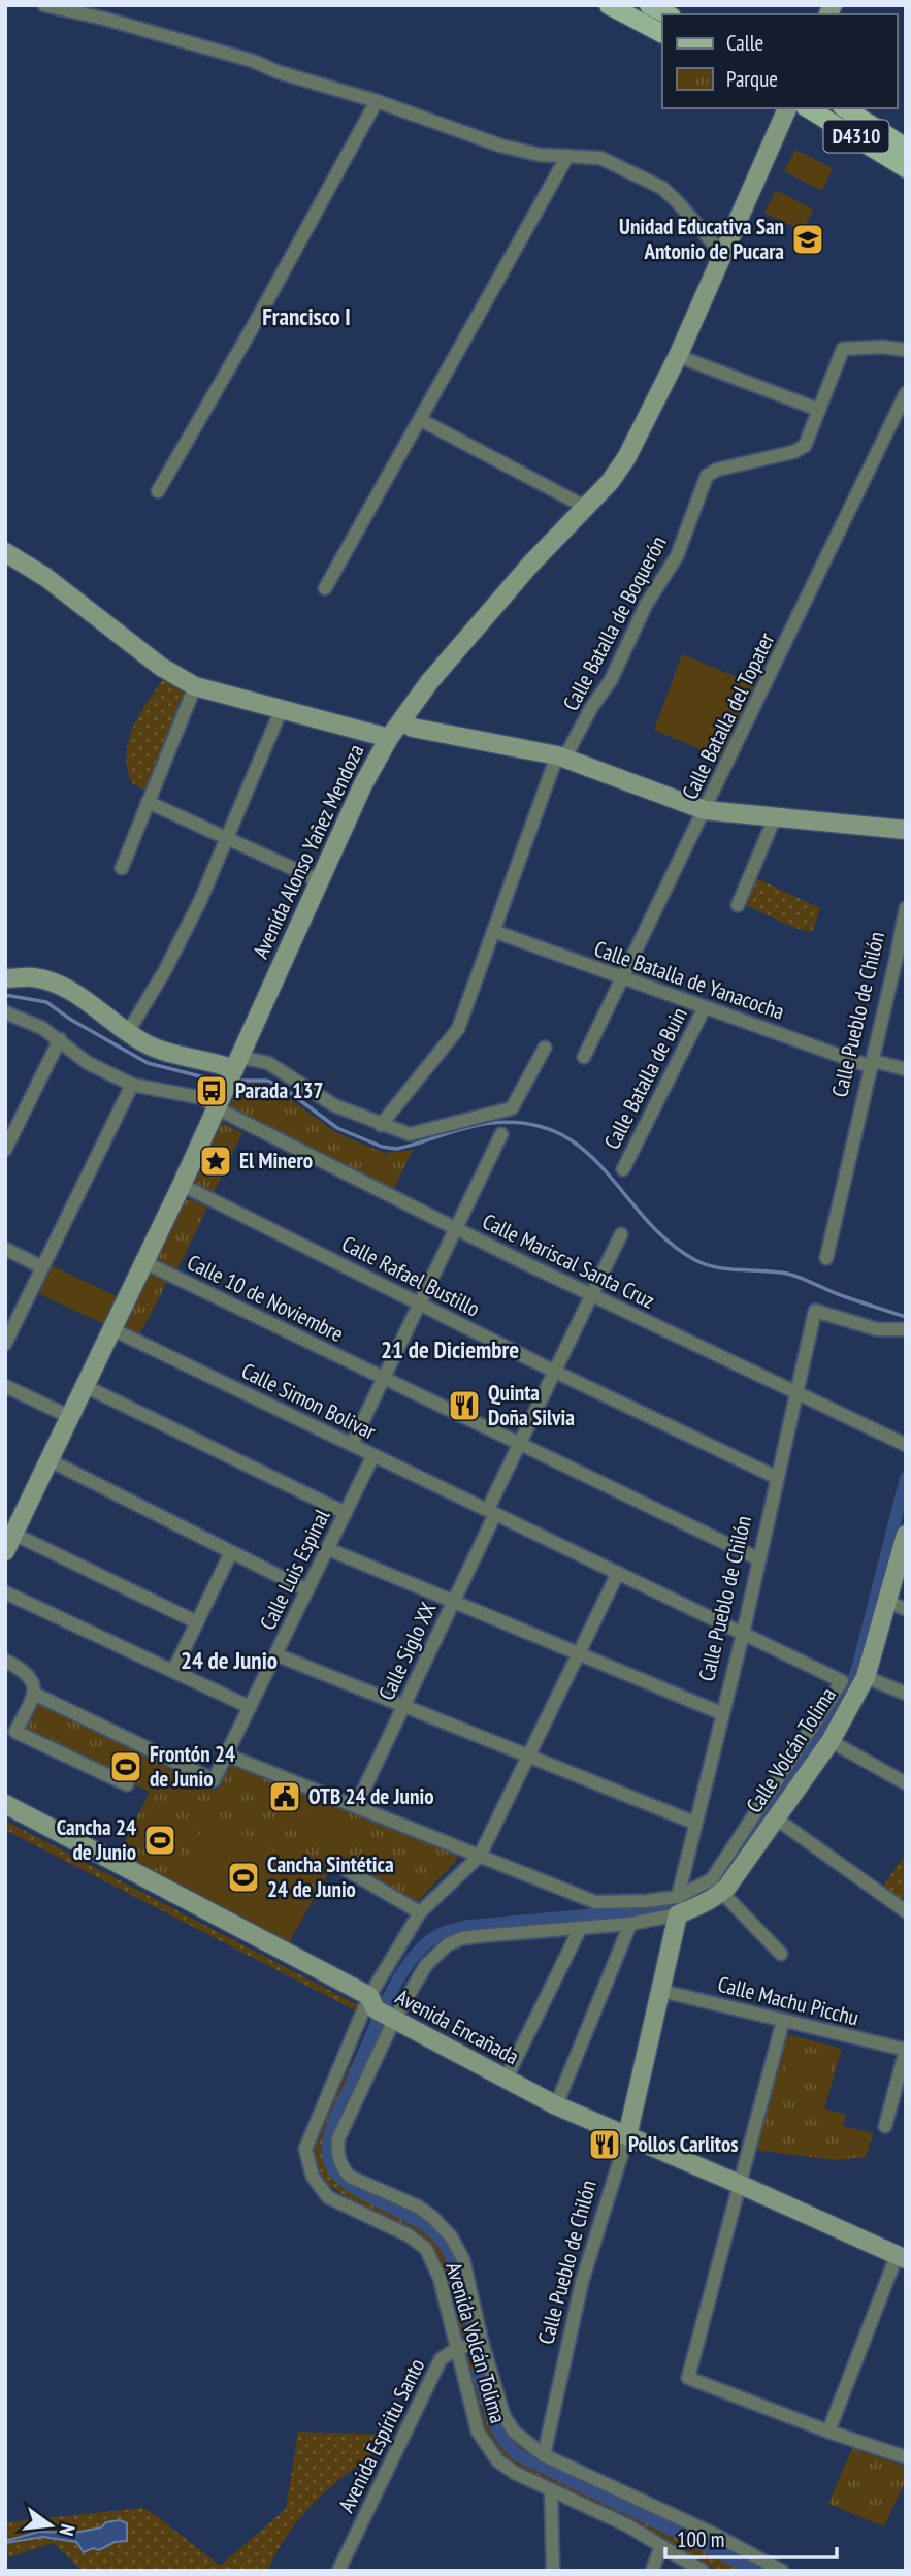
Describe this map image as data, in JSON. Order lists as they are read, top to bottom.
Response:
{
  "streets": {
    "main road": [
      "D4310",
      "Avenida Alonso Yañez Mendoza",
      "Calle Pueblo de Chilón",
      "Calle Volcán Tolima",
      "Avenida Encañada"
    ],
    "street": [
      "Calle Batalla de Boquerón",
      "Calle Batalla del Topater",
      "Calle Batalla de Yanacocha",
      "Calle Batalla de Buin",
      "Calle Mariscal Santa Cruz",
      "Calle Rafael Bustillo",
      "Calle 10 de Noviembre",
      "Calle Simon Bolivar",
      "Calle Luis Espinal",
      "Calle Siglo XX",
      "Calle Machu Picchu",
      "Avenida Volcán Tolima",
      "Avenida Espíritu Santo"
    ]
  },
  "crossings": [
    ["Calle Batalla de Boquerón", "Calle Batalla de Yanacocha"],
    ["Calle Batalla del Topater", "Calle Batalla de Yanacocha"],
    ["Avenida Alonso Yañez Mendoza", "Calle Mariscal Santa Cruz"],
    ["Avenida Alonso Yañez Mendoza", "Calle Rafael Bustillo"],
    ["Avenida Alonso Yañez Mendoza", "Calle 10 de Noviembre"],
    ["Avenida Alonso Yañez Mendoza", "Calle Simon Bolivar"],
    ["Calle Batalla de Yanacocha", "Calle Pueblo de Chilón"],
    ["Calle Batalla de Yanacocha", "Calle Batalla de Buin"],
    ["Calle Pueblo de Chilón", "Calle Mariscal Santa Cruz"],
    ["Calle Pueblo de Chilón", "Calle Rafael Bustillo"],
    ["Calle Pueblo de Chilón", "Calle 10 de Noviembre"],
    ["Calle Pueblo de Chilón", "Calle Volcán Tolima"],
    ["Calle Pueblo de Chilón", "Calle Machu Picchu"],
    ["Calle Pueblo de Chilón", "Avenida Encañada"],
    ["Calle Mariscal Santa Cruz", "Calle Siglo XX"],
    ["Calle Rafael Bustillo", "Calle Siglo XX"],
    ["Calle 10 de Noviembre", "Calle Siglo XX"],
    ["Calle Simon Bolivar", "Calle Luis Espinal"],
    ["Calle Simon Bolivar", "Calle Siglo XX"],
    ["Avenida Encañada", "Avenida Volcán Tolima"],
    ["Avenida Volcán Tolima", "Avenida Espíritu Santo"]
  ],
  "districts": ["Francisco I", "21 de Diciembre", "24 de Junio"],
  "places": {
    "school or university": ["Unidad Educativa San Antonio de Pucara"],
    "bus stop": ["Parada 137"],
    "place": ["El Minero"],
    "restaurant": ["Quinta Doña Silvia", "Pollos Carlitos"],
    "sports": ["Frontón 24 de Junio", "Cancha 24 de Junio", "Cancha Sintética 24 de Junio"],
    "public building": ["OTB 24 de Junio"]
  },
  "legend": ["Calle", "Parque"],
  "scale_bar": "100 m",
  "north": "right"
}
